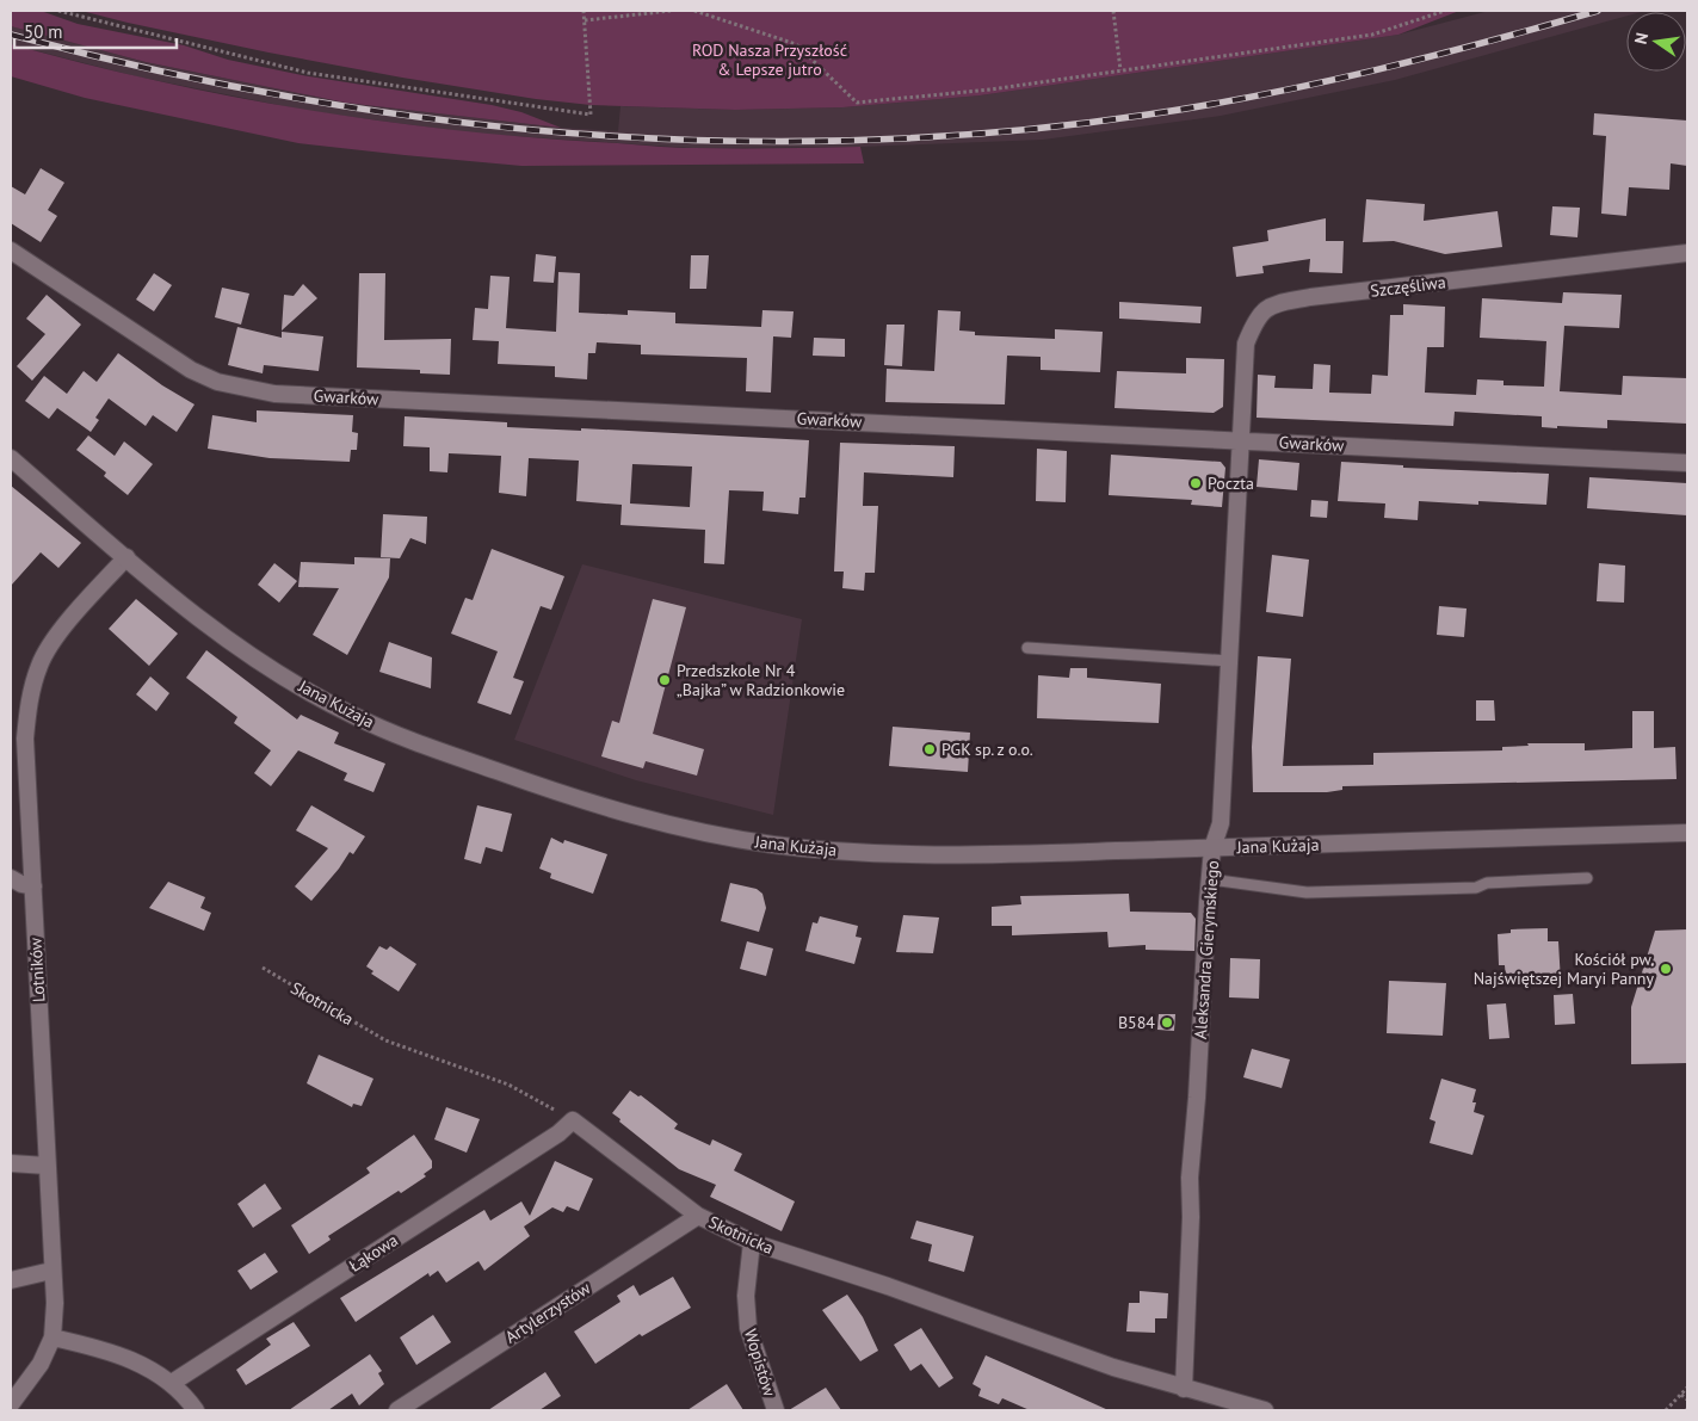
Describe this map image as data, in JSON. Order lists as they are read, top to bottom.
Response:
{
  "streets": {
    "street": [
      "Szczęśliwa",
      "Gwarków",
      "Jana Kużaja",
      "Aleksandra Gierymskiego",
      "Lotników",
      "Skotnicka",
      "Łąkowa",
      "Artylerzystów",
      "Wopistów"
    ]
  },
  "crossings": [
    ["Szczęśliwa", "Gwarków"],
    ["Szczęśliwa", "Aleksandra Gierymskiego"],
    ["Gwarków", "Aleksandra Gierymskiego"],
    ["Jana Kużaja", "Aleksandra Gierymskiego"],
    ["Jana Kużaja", "Lotników"],
    ["Aleksandra Gierymskiego", "Skotnicka"],
    ["Skotnicka", "Łąkowa"],
    ["Skotnicka", "Artylerzystów"],
    ["Skotnicka", "Wopistów"]
  ],
  "parks": ["ROD Nasza Przyszłość & Lepsze jutro"],
  "places": [
    "Poczta",
    "Przedszkole Nr 4 „Bajka” w Radzionkowie",
    "PGK sp. z o.o.",
    "Kościół pw. Najświętszej Maryi Panny",
    "B584"
  ],
  "scale_bar": "50 m",
  "north": "left"
}
